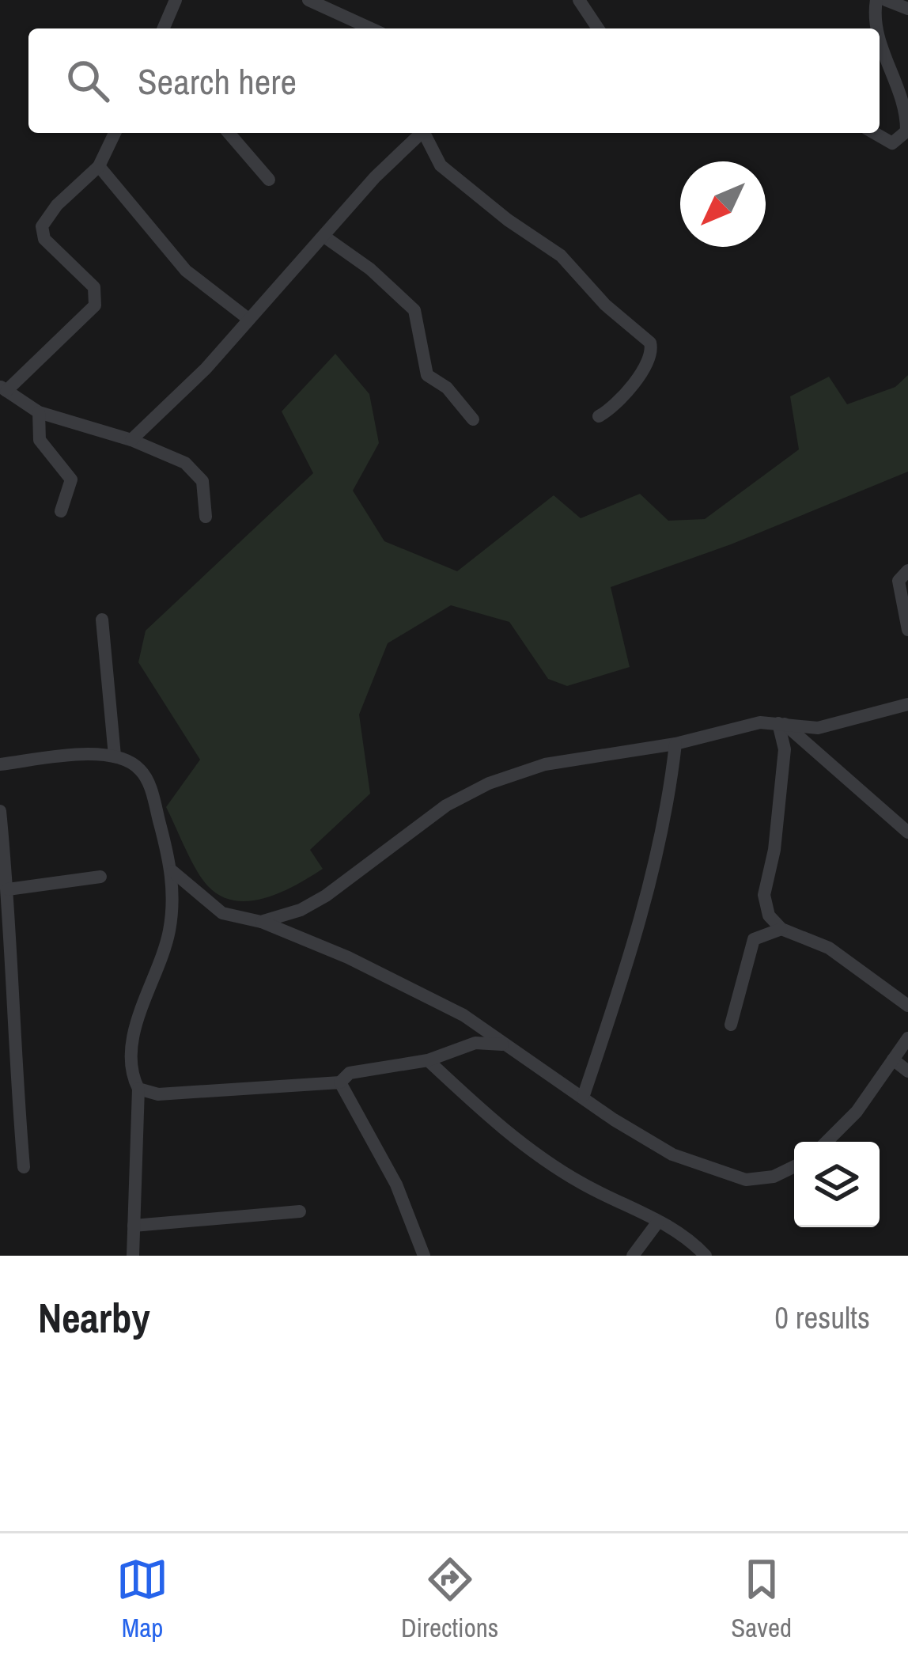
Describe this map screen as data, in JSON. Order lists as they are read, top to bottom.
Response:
{
  "north": "bottom left",
  "page": {
    "search": "Search here",
    "heading": ["Nearby", "0 results"],
    "nav": ["Map", "Directions", "Saved"]
  }
}
